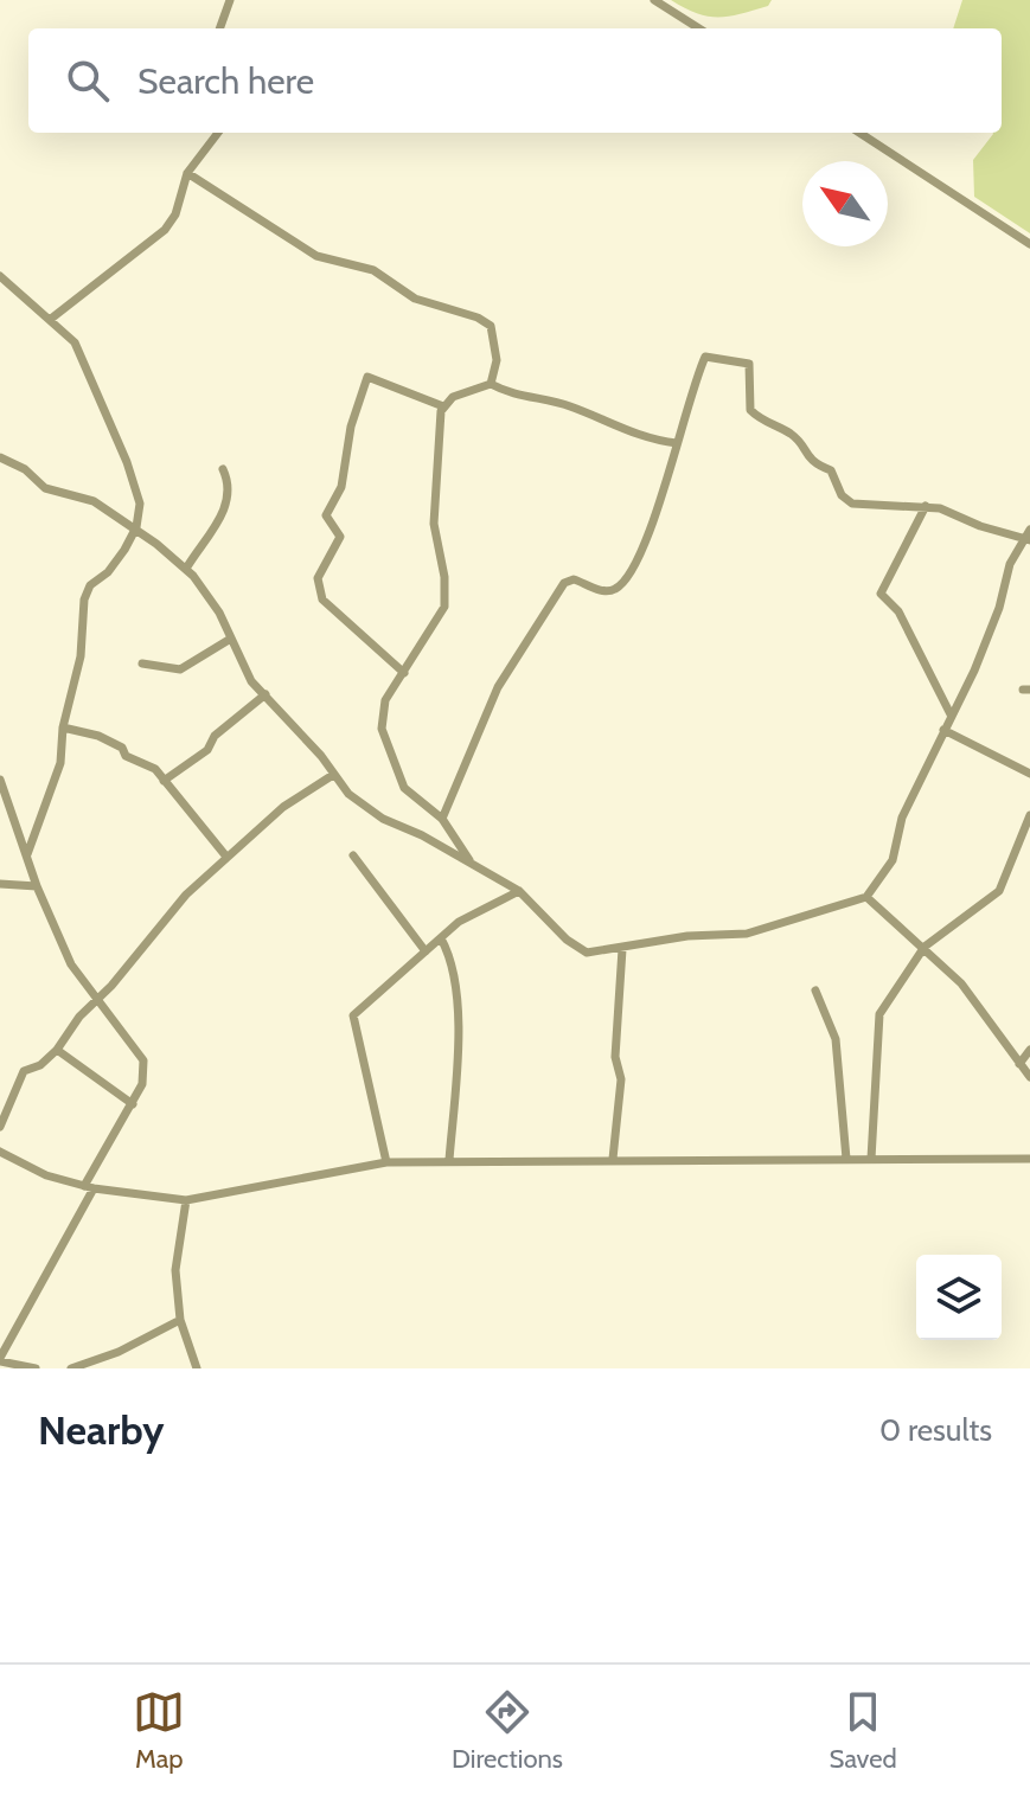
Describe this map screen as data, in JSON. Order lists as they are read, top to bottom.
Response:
{
  "north": "top left",
  "page": {
    "search": "Search here",
    "heading": ["Nearby", "0 results"],
    "nav": ["Map", "Directions", "Saved"]
  }
}
